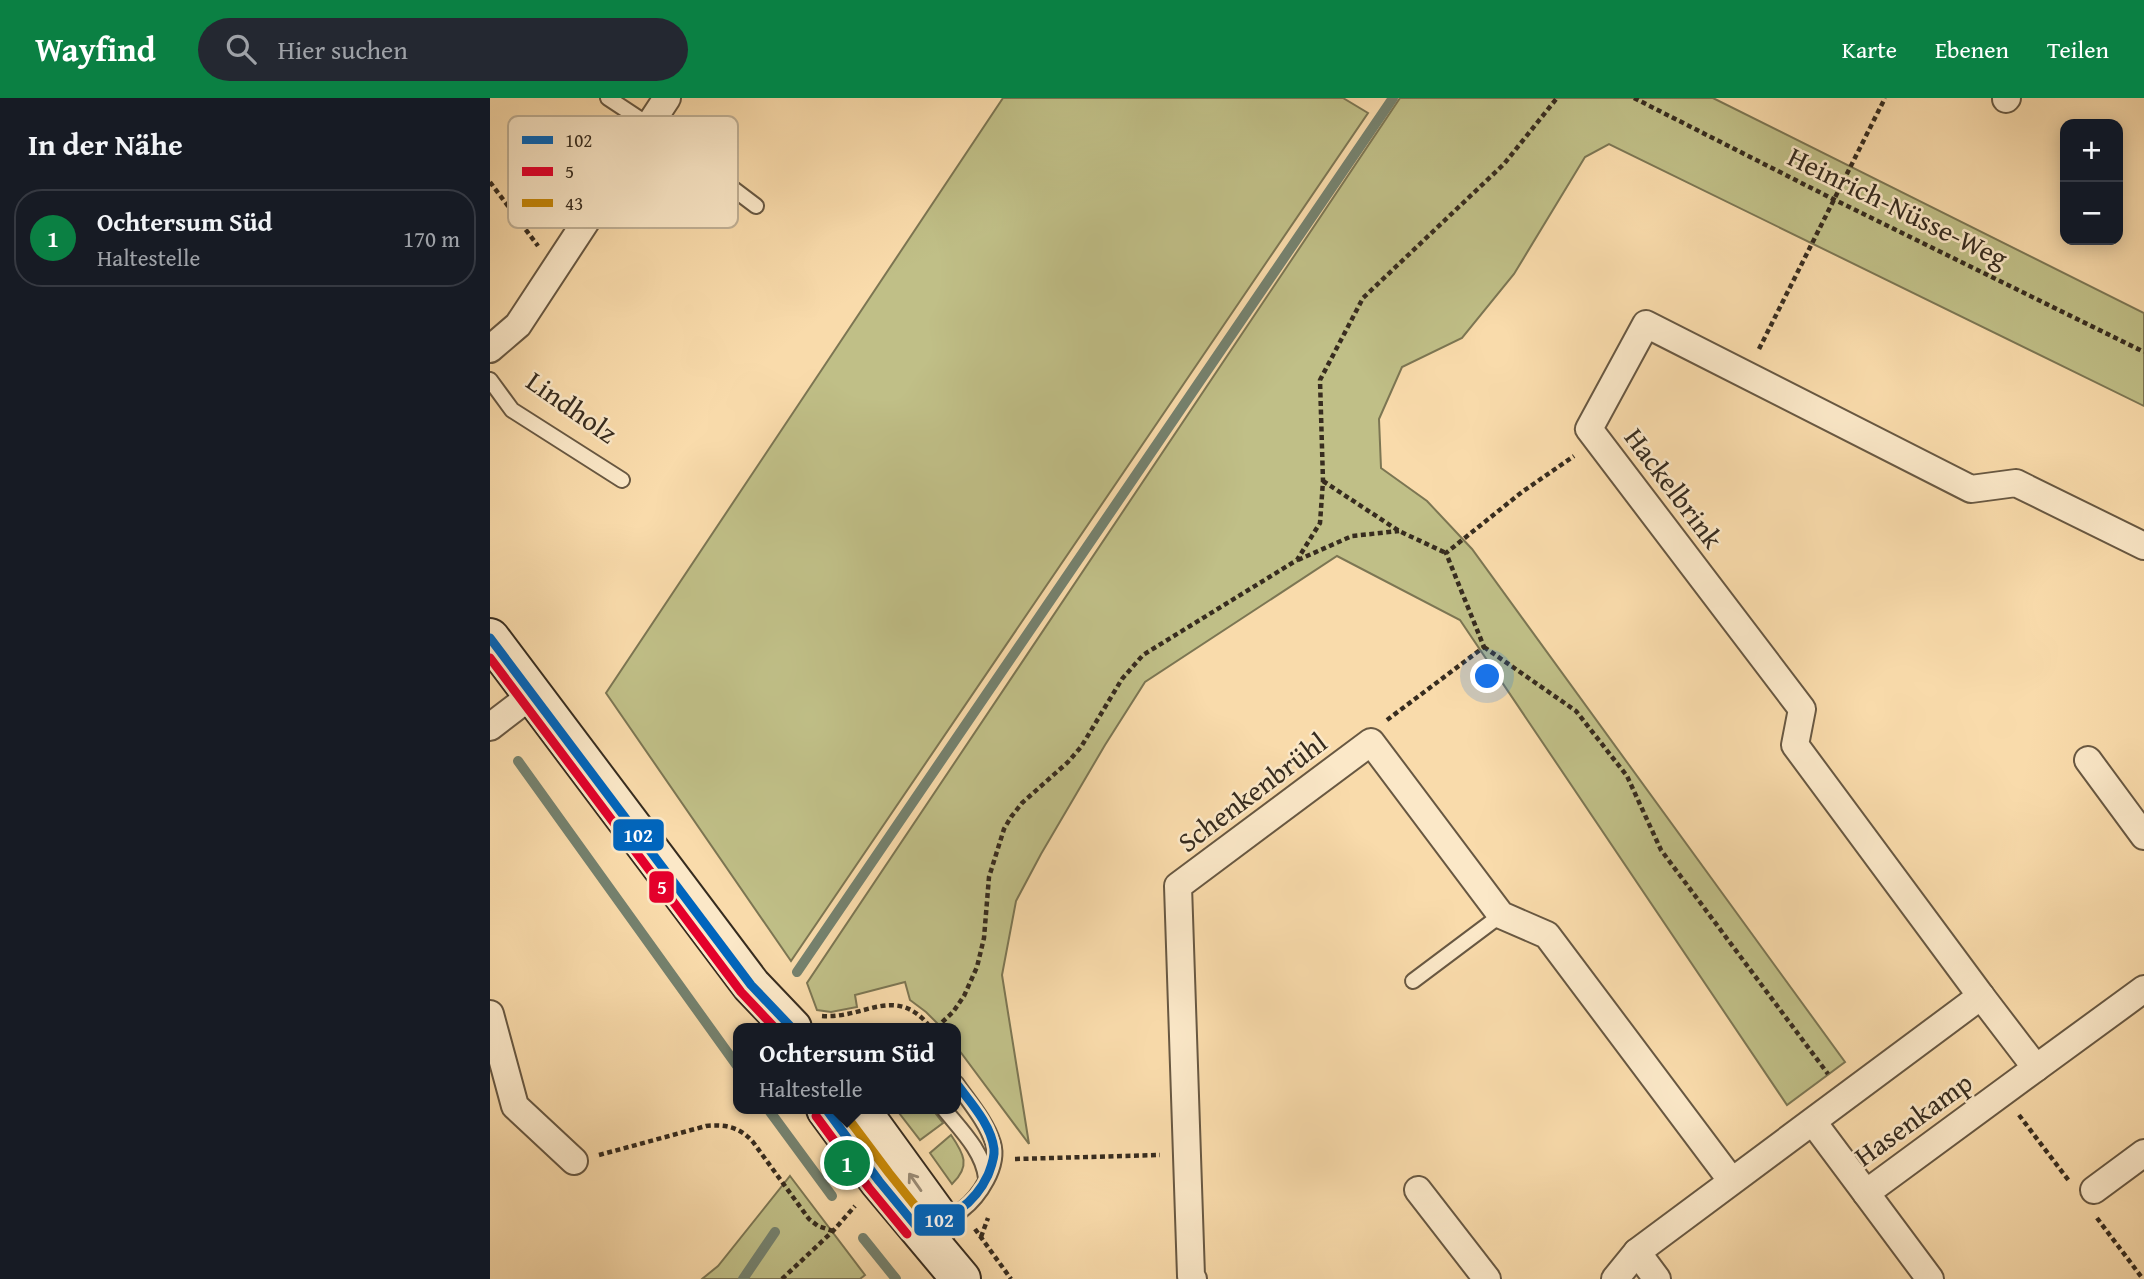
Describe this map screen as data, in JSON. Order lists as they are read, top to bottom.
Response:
{
  "streets": {
    "street": ["Hackelbrink", "Schenkenbrühl", "Hasenkamp"],
    "lane": ["Lindholz"],
    "path": ["Heinrich-Nüsse-Weg"]
  },
  "crossings": [
    ["Hackelbrink", "Hasenkamp"],
    ["Schenkenbrühl", "Hasenkamp"]
  ],
  "lines": ["transit line 102", "transit line 5", "transit line 43"],
  "legend": ["102", "5", "43"],
  "page": {
    "header": "Wayfind",
    "search": "Hier suchen",
    "nav": ["Karte", "Ebenen", "Teilen"],
    "heading": "In der Nähe",
    "map_buttons": ["+", "−"],
    "list": [
      {
        "mark": "1",
        "name": "Ochtersum Süd",
        "note": "Haltestelle",
        "value": "170 m"
      }
    ],
    "popup": ["Ochtersum Süd", "Haltestelle"],
    "pins": "1"
  }
}
